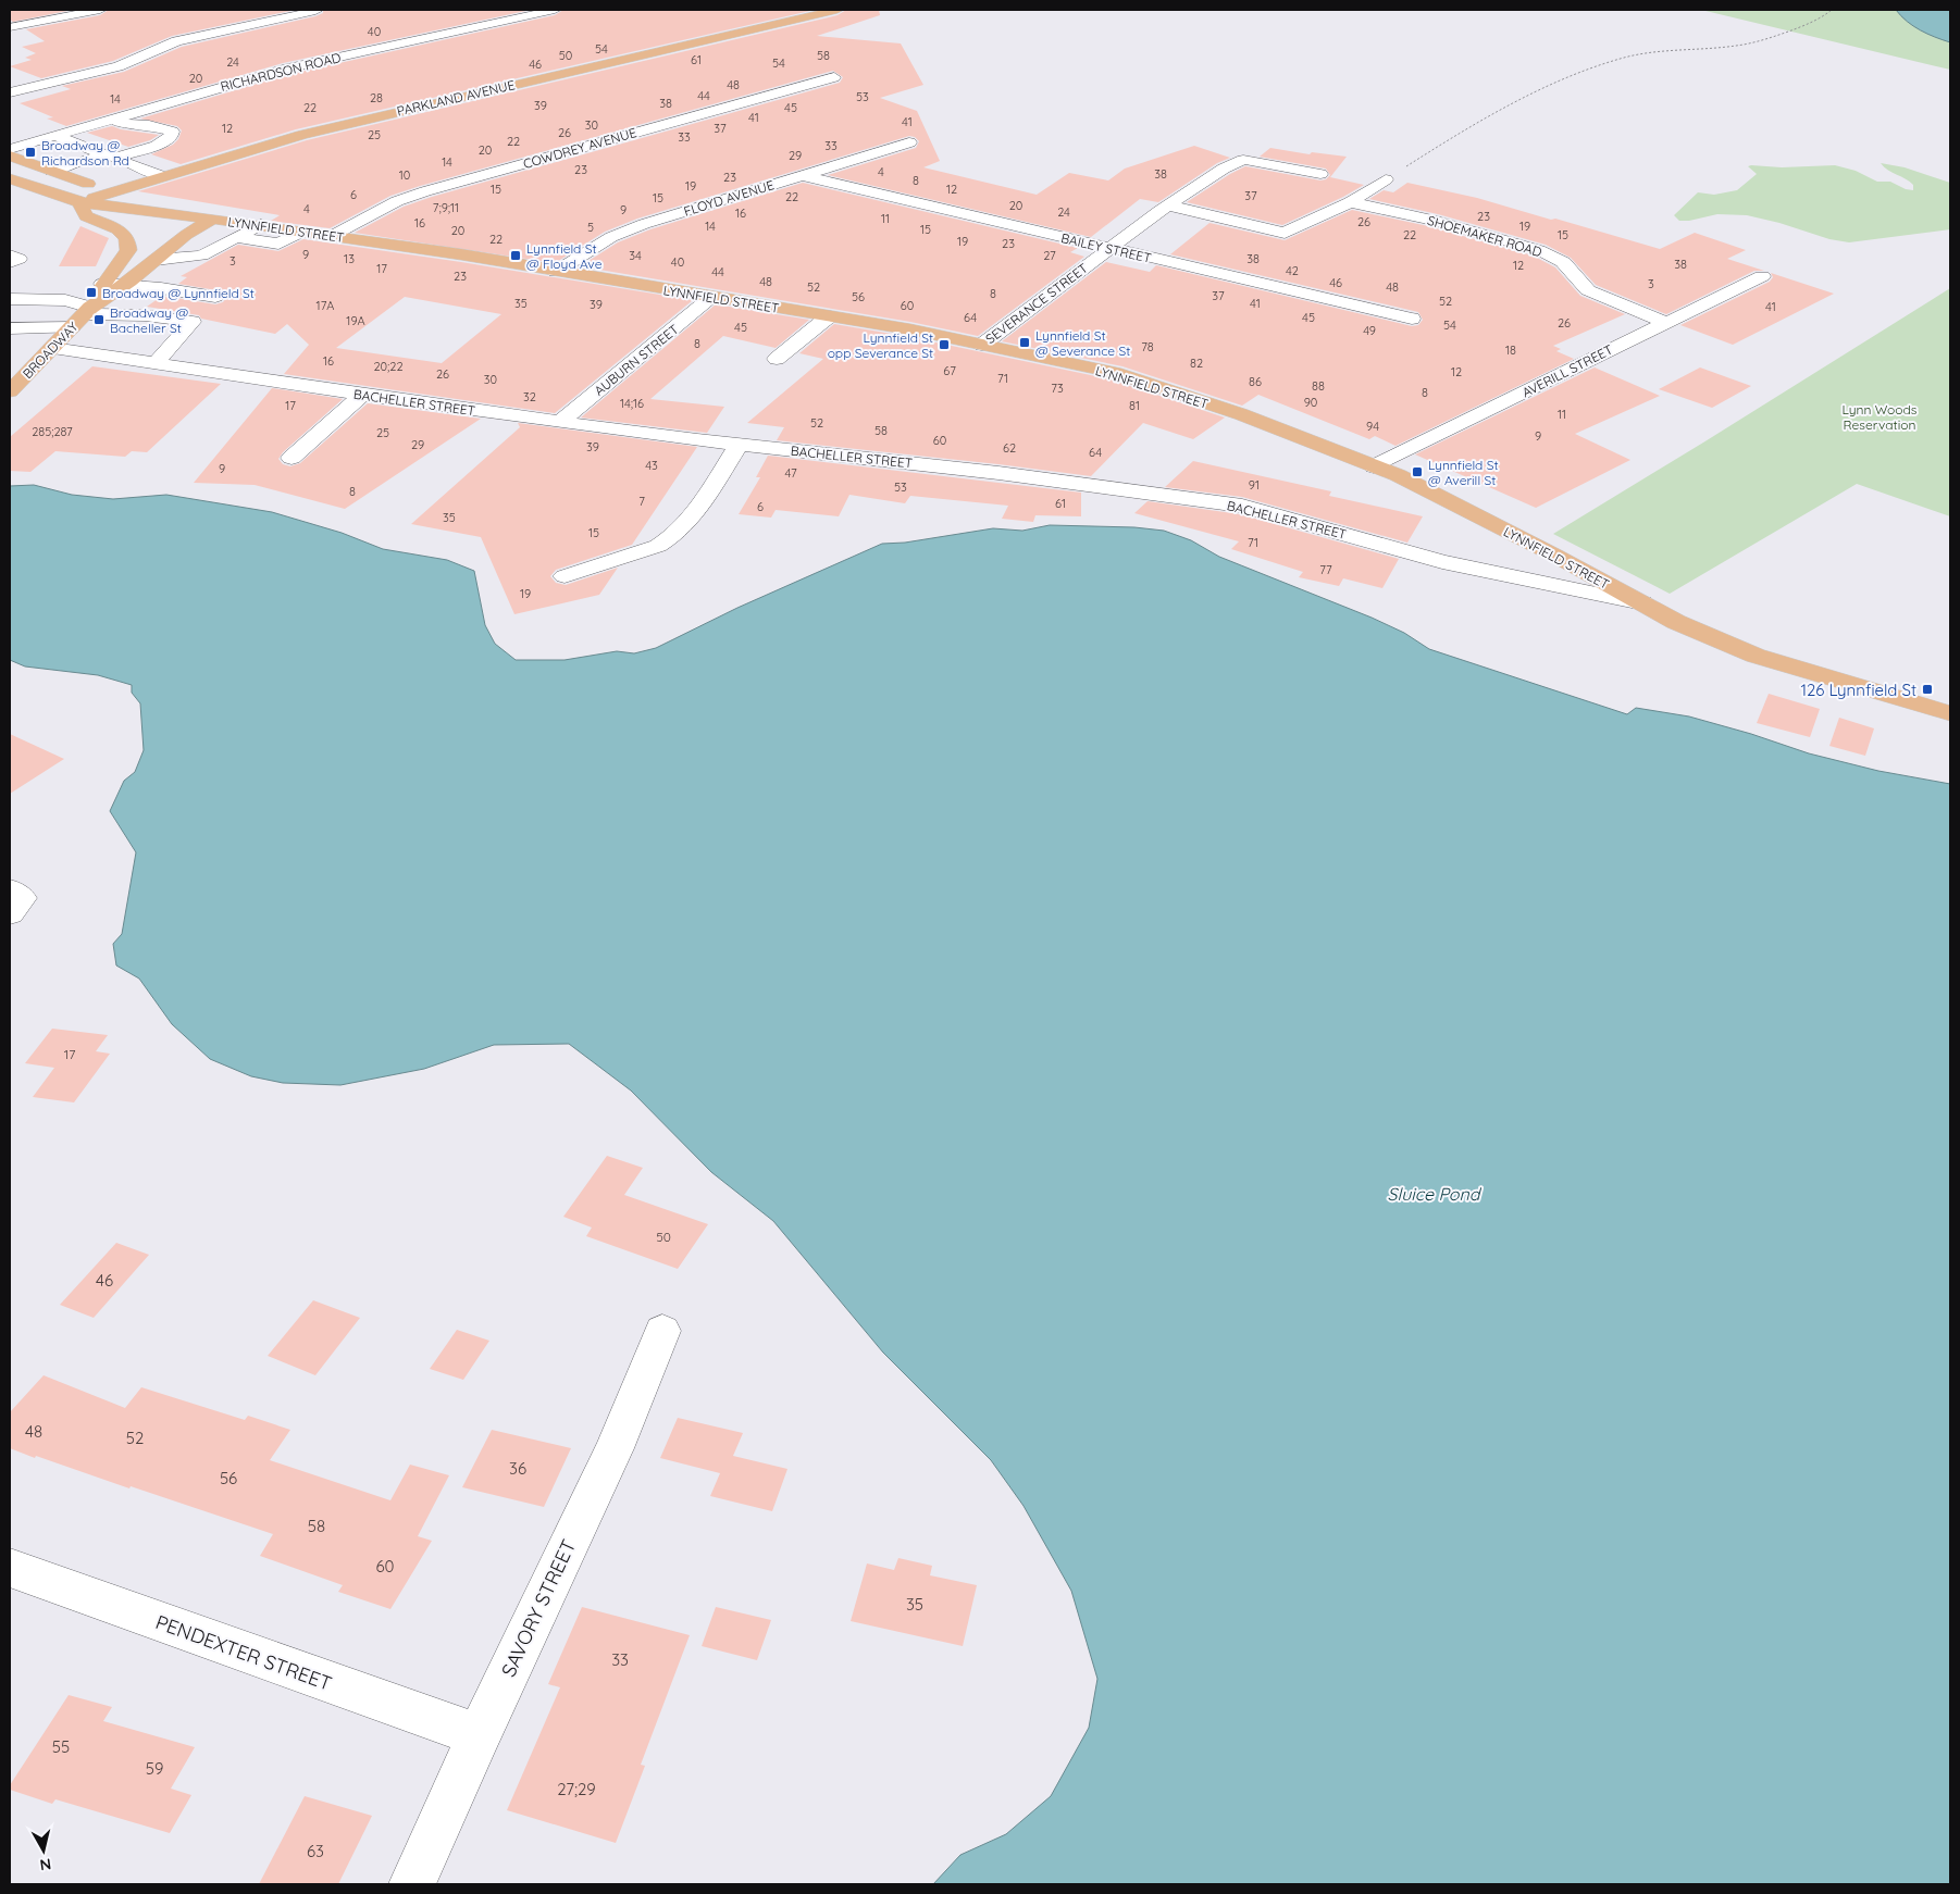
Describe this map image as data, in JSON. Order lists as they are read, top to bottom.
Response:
{
  "streets": {
    "main road": ["PARKLAND AVENUE", "LYNNFIELD STREET", "BROADWAY"],
    "street": [
      "RICHARDSON ROAD",
      "COWDREY AVENUE",
      "FLOYD AVENUE",
      "SHOEMAKER ROAD",
      "BAILEY STREET",
      "SEVERANCE STREET",
      "AUBURN STREET",
      "AVERILL STREET",
      "BACHELLER STREET",
      "SAVORY STREET",
      "PENDEXTER STREET"
    ]
  },
  "crossings": [
    ["PARKLAND AVENUE", "BROADWAY"],
    ["COWDREY AVENUE", "LYNNFIELD STREET"],
    ["FLOYD AVENUE", "LYNNFIELD STREET"],
    ["FLOYD AVENUE", "BAILEY STREET"],
    ["LYNNFIELD STREET", "SEVERANCE STREET"],
    ["LYNNFIELD STREET", "BROADWAY"],
    ["LYNNFIELD STREET", "AUBURN STREET"],
    ["LYNNFIELD STREET", "AVERILL STREET"],
    ["LYNNFIELD STREET", "BACHELLER STREET"],
    ["SHOEMAKER ROAD", "AVERILL STREET"],
    ["BAILEY STREET", "SEVERANCE STREET"],
    ["BROADWAY", "BACHELLER STREET"],
    ["AUBURN STREET", "BACHELLER STREET"],
    ["SAVORY STREET", "PENDEXTER STREET"]
  ],
  "water": ["Sluice Pond"],
  "parks": ["Lynn Woods Reservation"],
  "places": {
    "transit": [
      "Broadway @ Richardson Rd",
      "Lynnfield St @ Floyd Ave",
      "Broadway @ Lynnfield St",
      "Broadway @ Bacheller St",
      "Lynnfield St @ Severance St",
      "Lynnfield St opp Severance St",
      "Lynnfield St @ Averill St",
      "126 Lynnfield St"
    ]
  },
  "house_numbers": [
    "40",
    "54",
    "50",
    "58",
    "61",
    "24",
    "54",
    "46",
    "20",
    "48",
    "44",
    "53",
    "28",
    "14",
    "38",
    "39",
    "22",
    "45",
    "41",
    "41",
    "30",
    "12",
    "37",
    "26",
    "25",
    "33",
    "22",
    "33",
    "20",
    "29",
    "14",
    "23",
    "4",
    "38",
    "10",
    "23",
    "8",
    "19",
    "15",
    "12",
    "6",
    "37",
    "22",
    "15",
    "20",
    "7;9;11",
    "4",
    "9",
    "24",
    "16",
    "23",
    "11",
    "26",
    "16",
    "14",
    "19",
    "5",
    "15",
    "20",
    "22",
    "15",
    "22",
    "19",
    "23",
    "9",
    "34",
    "27",
    "13",
    "38",
    "3",
    "40",
    "38",
    "12",
    "17",
    "42",
    "44",
    "23",
    "48",
    "46",
    "3",
    "52",
    "48",
    "8",
    "37",
    "56",
    "52",
    "35",
    "41",
    "39",
    "17A",
    "60",
    "41",
    "64",
    "45",
    "19A",
    "26",
    "54",
    "45",
    "49",
    "8",
    "78",
    "18",
    "16",
    "82",
    "20;22",
    "67",
    "12",
    "26",
    "71",
    "30",
    "86",
    "88",
    "73",
    "8",
    "32",
    "90",
    "14;16",
    "17",
    "81",
    "11",
    "52",
    "94",
    "58",
    "285;287",
    "25",
    "9",
    "60",
    "29",
    "39",
    "62",
    "64",
    "43",
    "9",
    "47",
    "91",
    "53",
    "8",
    "7",
    "61",
    "6",
    "35",
    "15",
    "71",
    "77",
    "19",
    "17",
    "50",
    "46",
    "48",
    "52",
    "36",
    "56",
    "58",
    "60",
    "35",
    "33",
    "55",
    "59",
    "27;29",
    "63"
  ],
  "north": "bottom"
}
